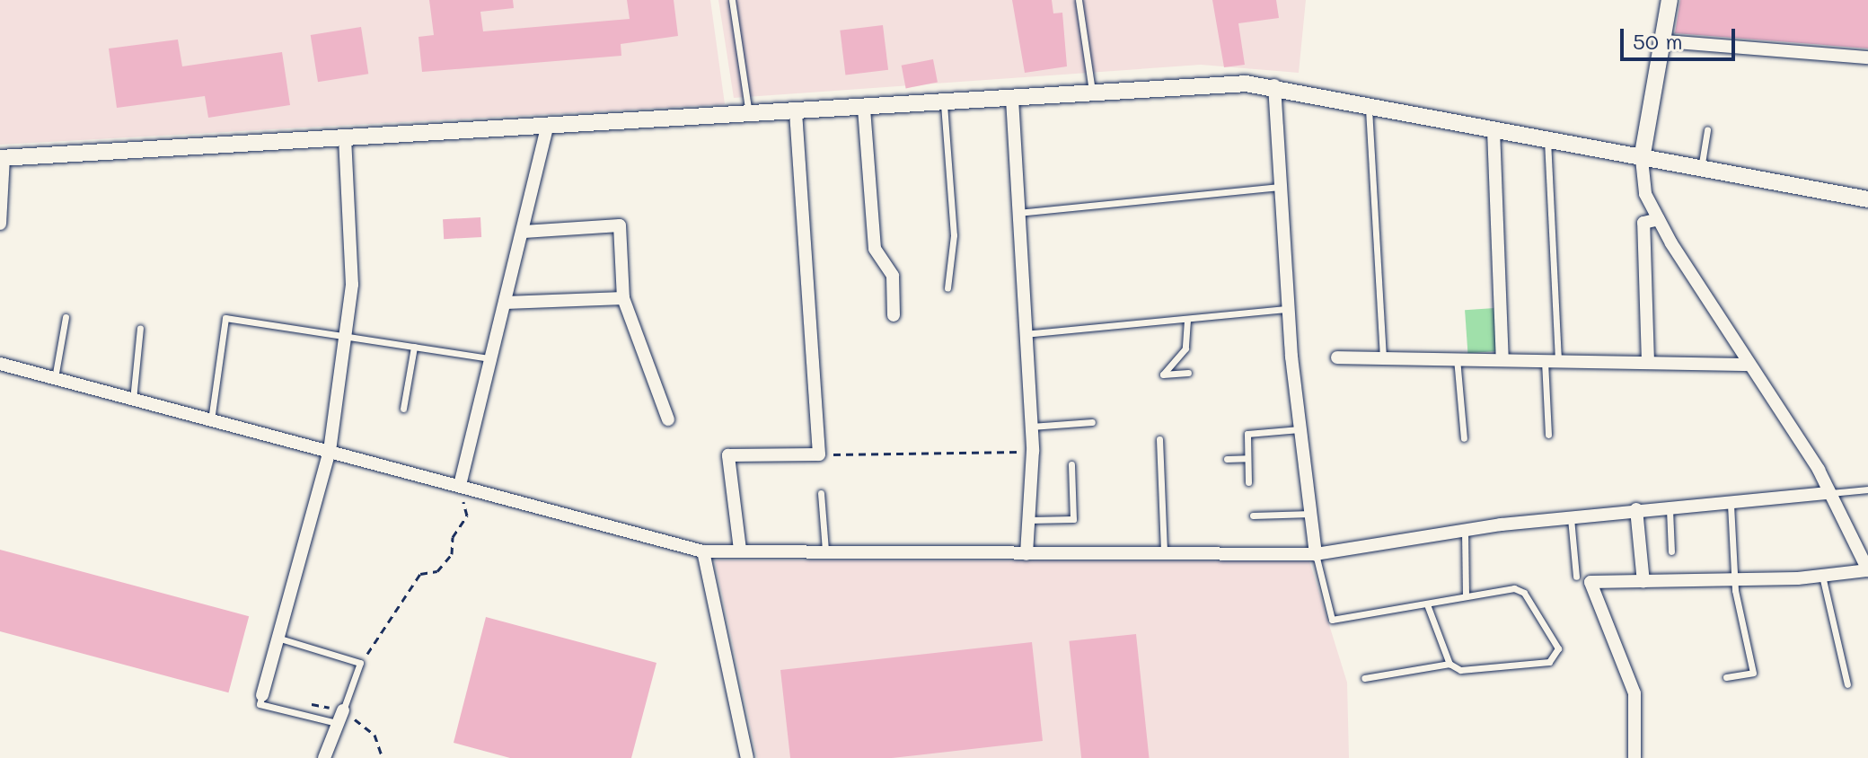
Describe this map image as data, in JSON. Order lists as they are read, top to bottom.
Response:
{
  "scale_bar": "50 m"
}
